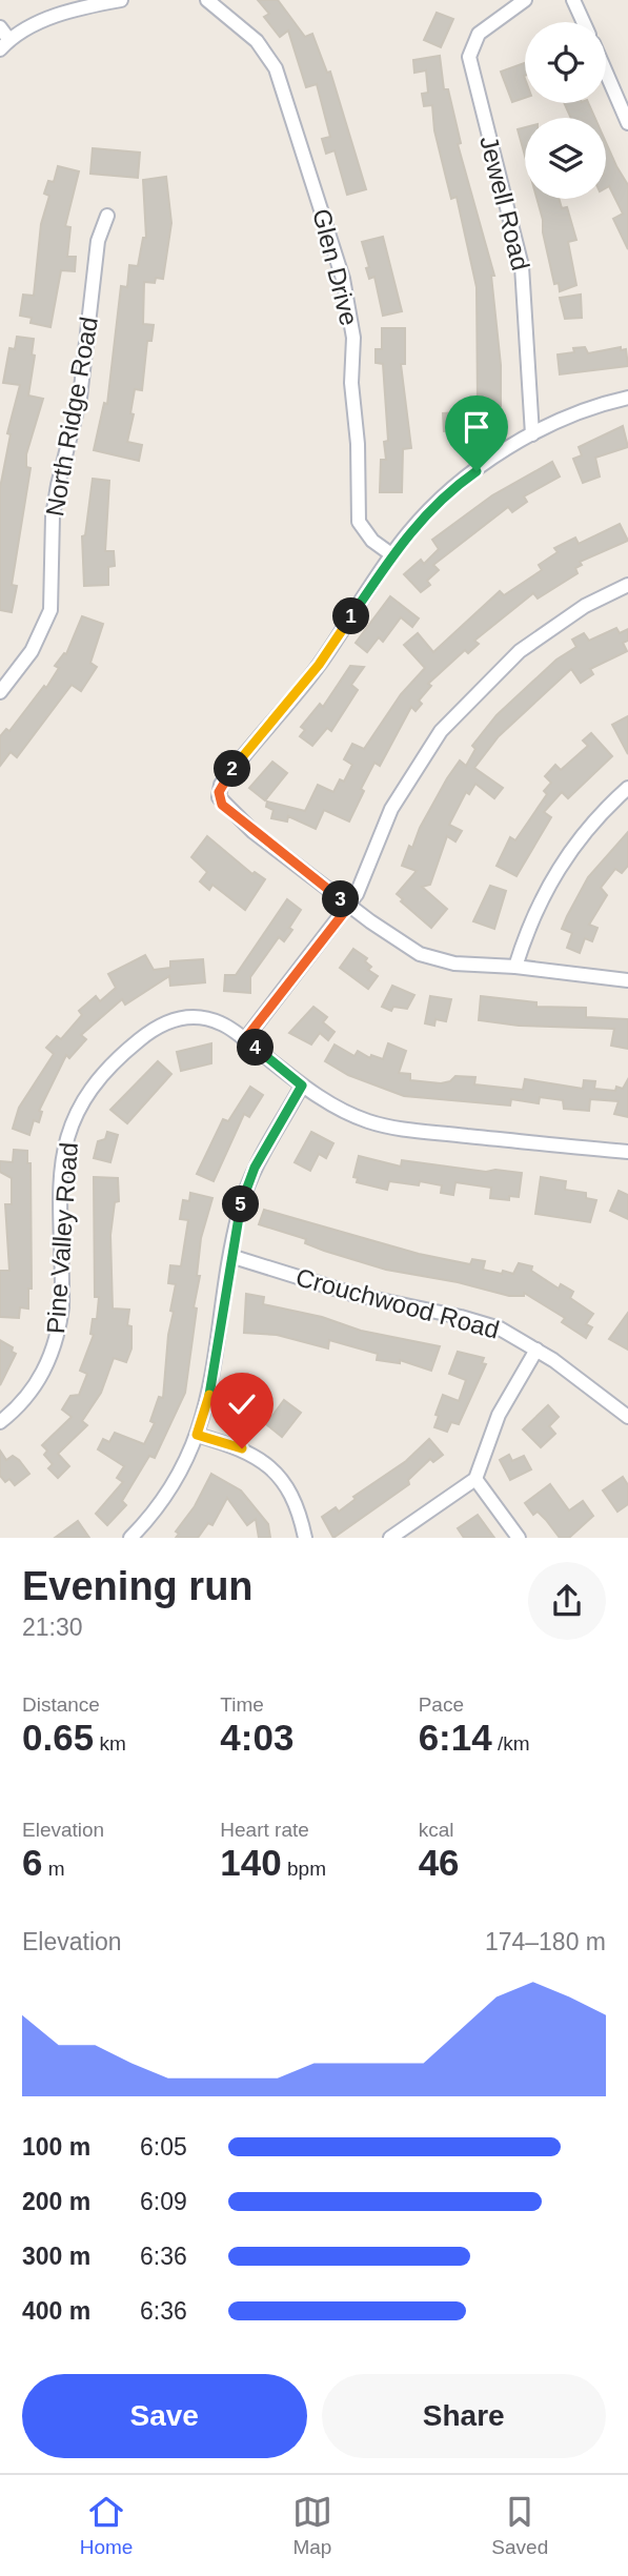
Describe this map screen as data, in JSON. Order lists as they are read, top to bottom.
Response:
{
  "streets": {
    "street": [
      "Jewell Road",
      "Glen Drive",
      "North Ridge Road",
      "Pine Valley Road",
      "Crouchwood Road"
    ]
  },
  "page": {
    "pins": [
      "1",
      "2",
      "3",
      "4",
      "5"
    ],
    "heading": ["Evening run", "21:30"],
    "stats": [
      ["Distance", "0.65 km"],
      ["Time", "4:03"],
      ["Pace", "6:14 /km"],
      ["Elevation", "6 m"],
      ["Heart rate", "140 bpm"],
      ["kcal", "46"]
    ],
    "chart": ["Elevation", "174–180 m"],
    "list": [
      {
        "name": "100 m",
        "note": "6:05"
      },
      {
        "name": "200 m",
        "note": "6:09"
      },
      {
        "name": "300 m",
        "note": "6:36"
      },
      {
        "name": "400 m",
        "note": "6:36"
      }
    ],
    "buttons": ["Save", "Share"],
    "tabs": ["Home", "Map", "Saved"]
  }
}
